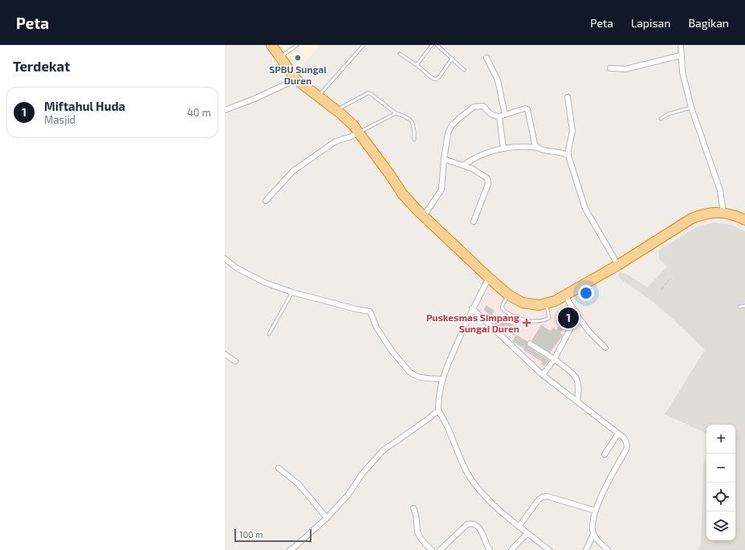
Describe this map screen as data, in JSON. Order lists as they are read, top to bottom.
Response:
{
  "places": {
    "other": ["SPBU Sungai Duren"],
    "health": ["Puskesmas Simpang Sungai Duren"]
  },
  "scale_bar": "100 m",
  "page": {
    "header": "Peta",
    "nav": ["Peta", "Lapisan", "Bagikan"],
    "heading": "Terdekat",
    "list": [
      {
        "mark": "1",
        "name": "Miftahul Huda",
        "note": "Masjid",
        "value": "40 m"
      }
    ],
    "pins": "1",
    "map_buttons": ["+", "−"],
    "scale": "100 m"
  }
}
